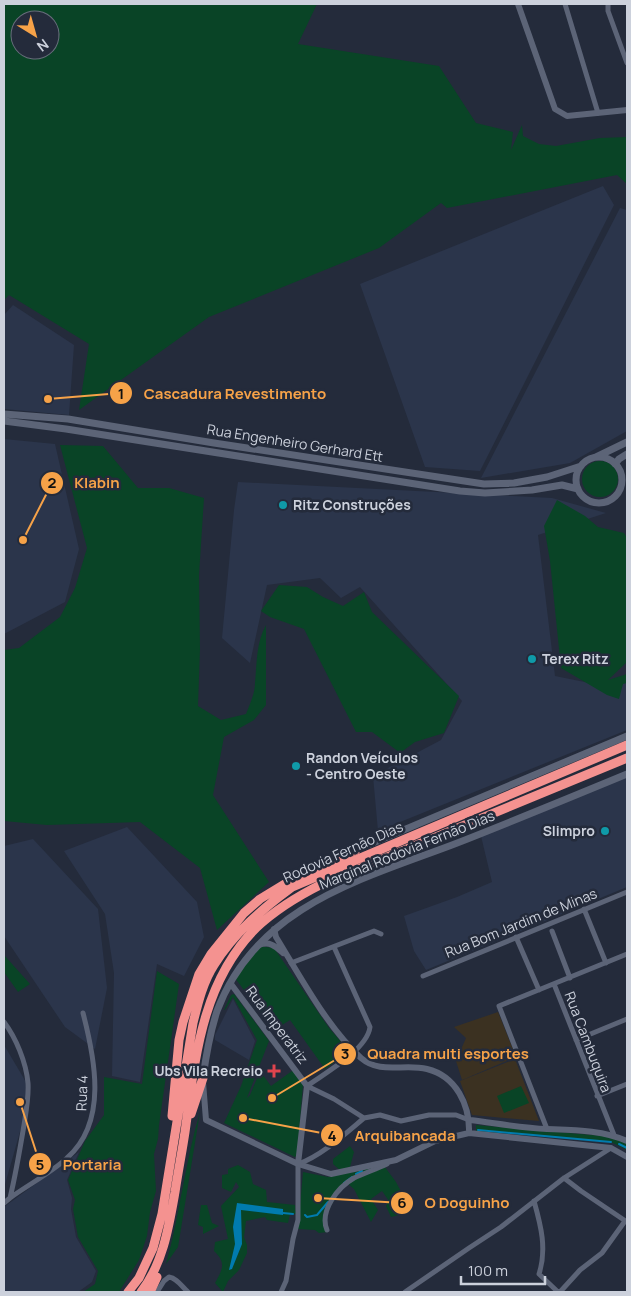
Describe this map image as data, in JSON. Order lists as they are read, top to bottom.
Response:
{
  "streets": {
    "highway": ["Rodovia Fernão Dias"],
    "main road": ["Rua Engenheiro Gerhard Ett", "Marginal Rodovia Fernão Dias"],
    "street": [
      "Rua Bom Jardim de Minas",
      "Rua Imperatriz",
      "Rua Cambuquira",
      "Rua 4"
    ]
  },
  "crossings": [
    ["Marginal Rodovia Fernão Dias", "Rua Imperatriz"]
  ],
  "places": {
    "other": [
      "Cascadura Revestimento",
      "Ritz Construções",
      "Klabin",
      "Terex Ritz",
      "Randon Veículos - Centro Oeste",
      "SIimpro",
      "Quadra multi esportes",
      "Portaria",
      "Arquibancada",
      "O Doguinho"
    ],
    "health": ["Ubs Vila Recreio"]
  },
  "scale_bar": "100 m",
  "north": "bottom right"
}
